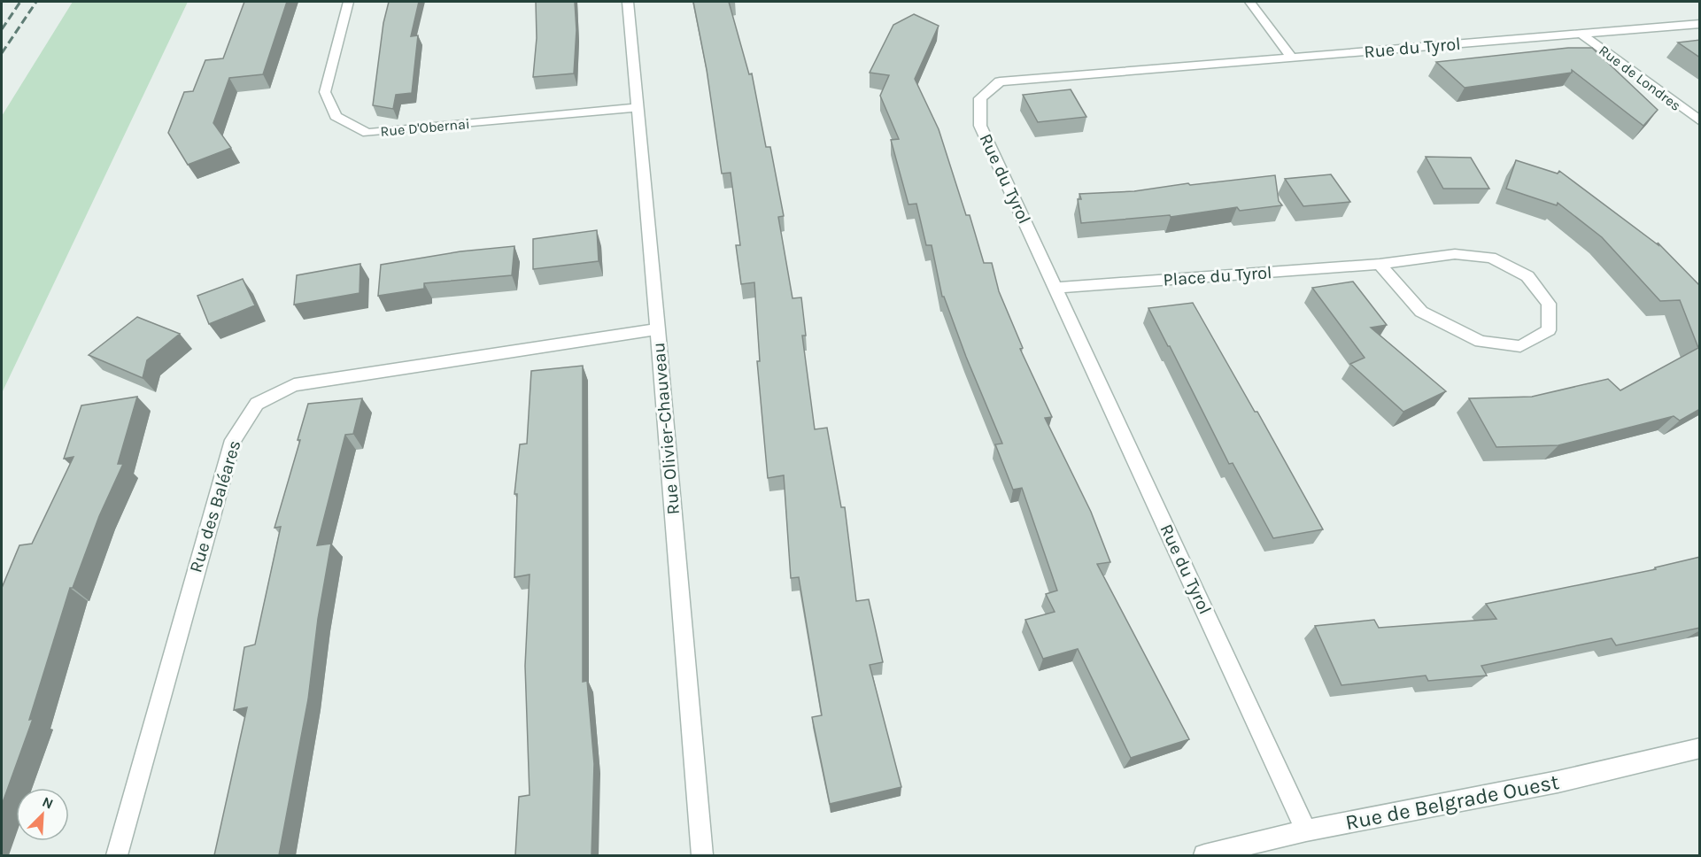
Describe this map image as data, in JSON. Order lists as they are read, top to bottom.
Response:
{
  "streets": {
    "street": [
      "Rue du Tyrol",
      "Rue de Londres",
      "Rue D'Obernai",
      "Place du Tyrol",
      "Rue Olivier-Chauveau",
      "Rue des Baléares",
      "Rue de Belgrade Ouest"
    ]
  },
  "crossings": [
    ["Rue du Tyrol", "Rue de Londres"],
    ["Rue du Tyrol", "Place du Tyrol"],
    ["Rue du Tyrol", "Rue de Belgrade Ouest"],
    ["Rue D'Obernai", "Rue Olivier-Chauveau"],
    ["Rue Olivier-Chauveau", "Rue des Baléares"]
  ],
  "north": "top right"
}
